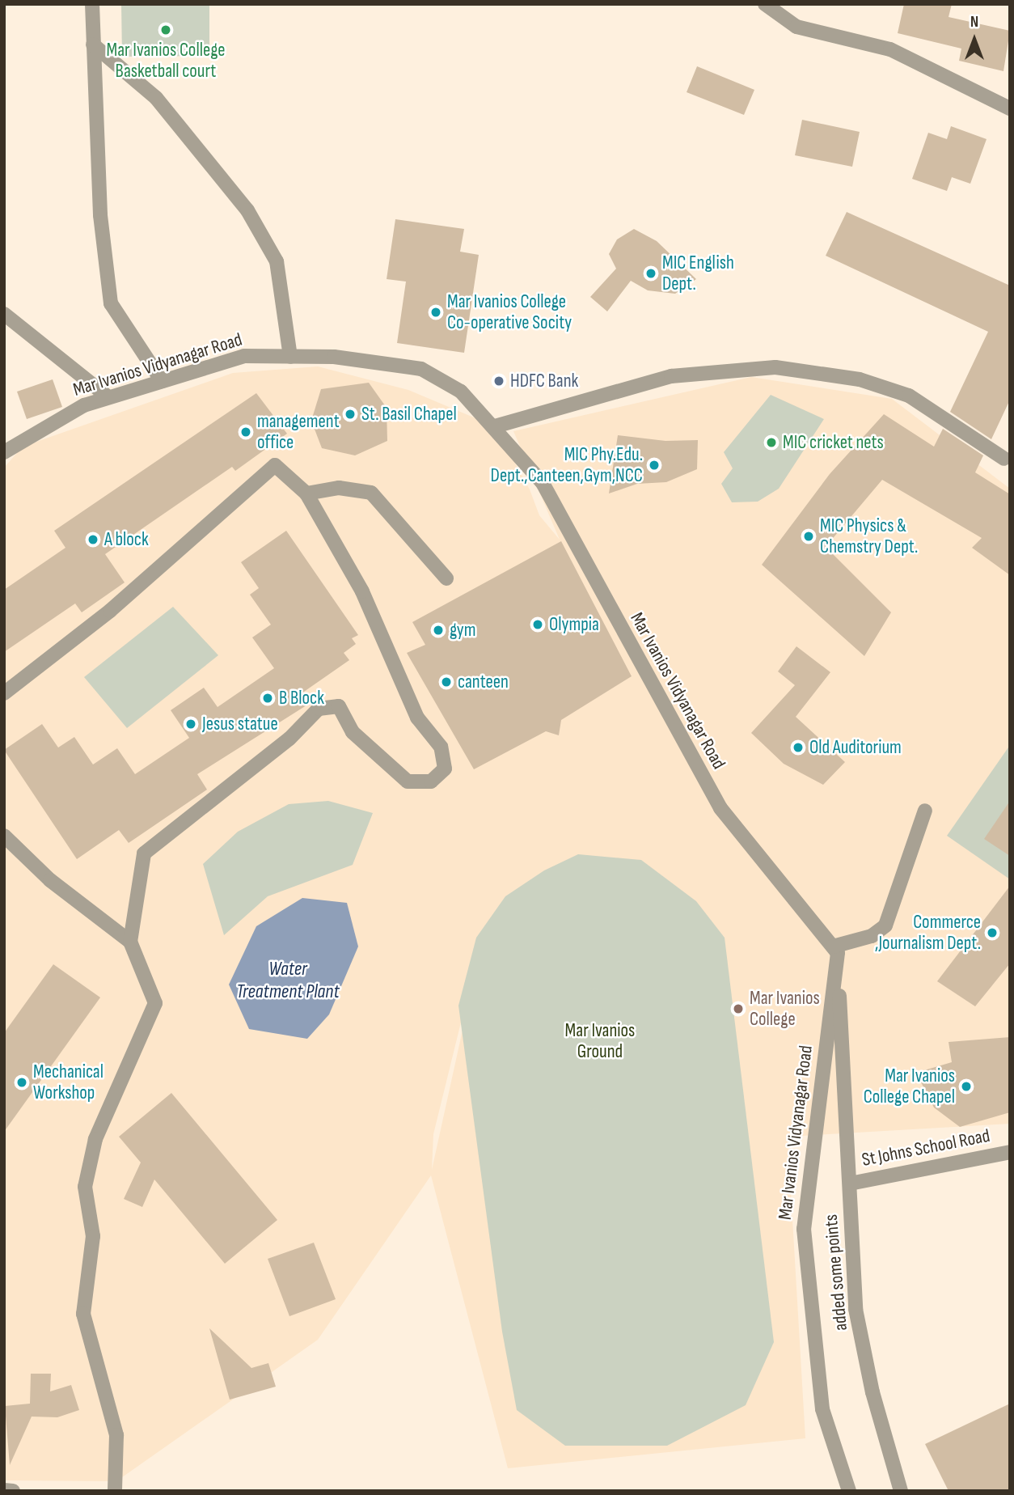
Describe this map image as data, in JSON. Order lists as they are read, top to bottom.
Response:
{
  "streets": {
    "street": ["Mar Ivanios Vidyanagar Road", "St Johns School Road", "added some points"]
  },
  "crossings": [
    ["Mar Ivanios Vidyanagar Road", "added some points"],
    ["St Johns School Road", "added some points"]
  ],
  "water": ["Water Treatment Plant"],
  "parks": ["Mar Ivanios Ground"],
  "places": [
    "Mar Ivanios College Basketball court",
    "MIC English Dept.",
    "Mar Ivanios College Co-operative Socity",
    "HDFC Bank",
    "St. Basil Chapel",
    "management office",
    "MIC cricket nets",
    "MIC Phy.Edu. Dept.,Canteen,Gym,NCC",
    "MIC Physics & Chemstry Dept.",
    "A block",
    "Olympia",
    "gym",
    "canteen",
    "B Block",
    "Jesus statue",
    "Old Auditorium",
    "Commerce ,Journalism Dept.",
    "Mar Ivanios College",
    "Mechanical Workshop",
    "Mar Ivanios College Chapel"
  ],
  "north": "top"
}
